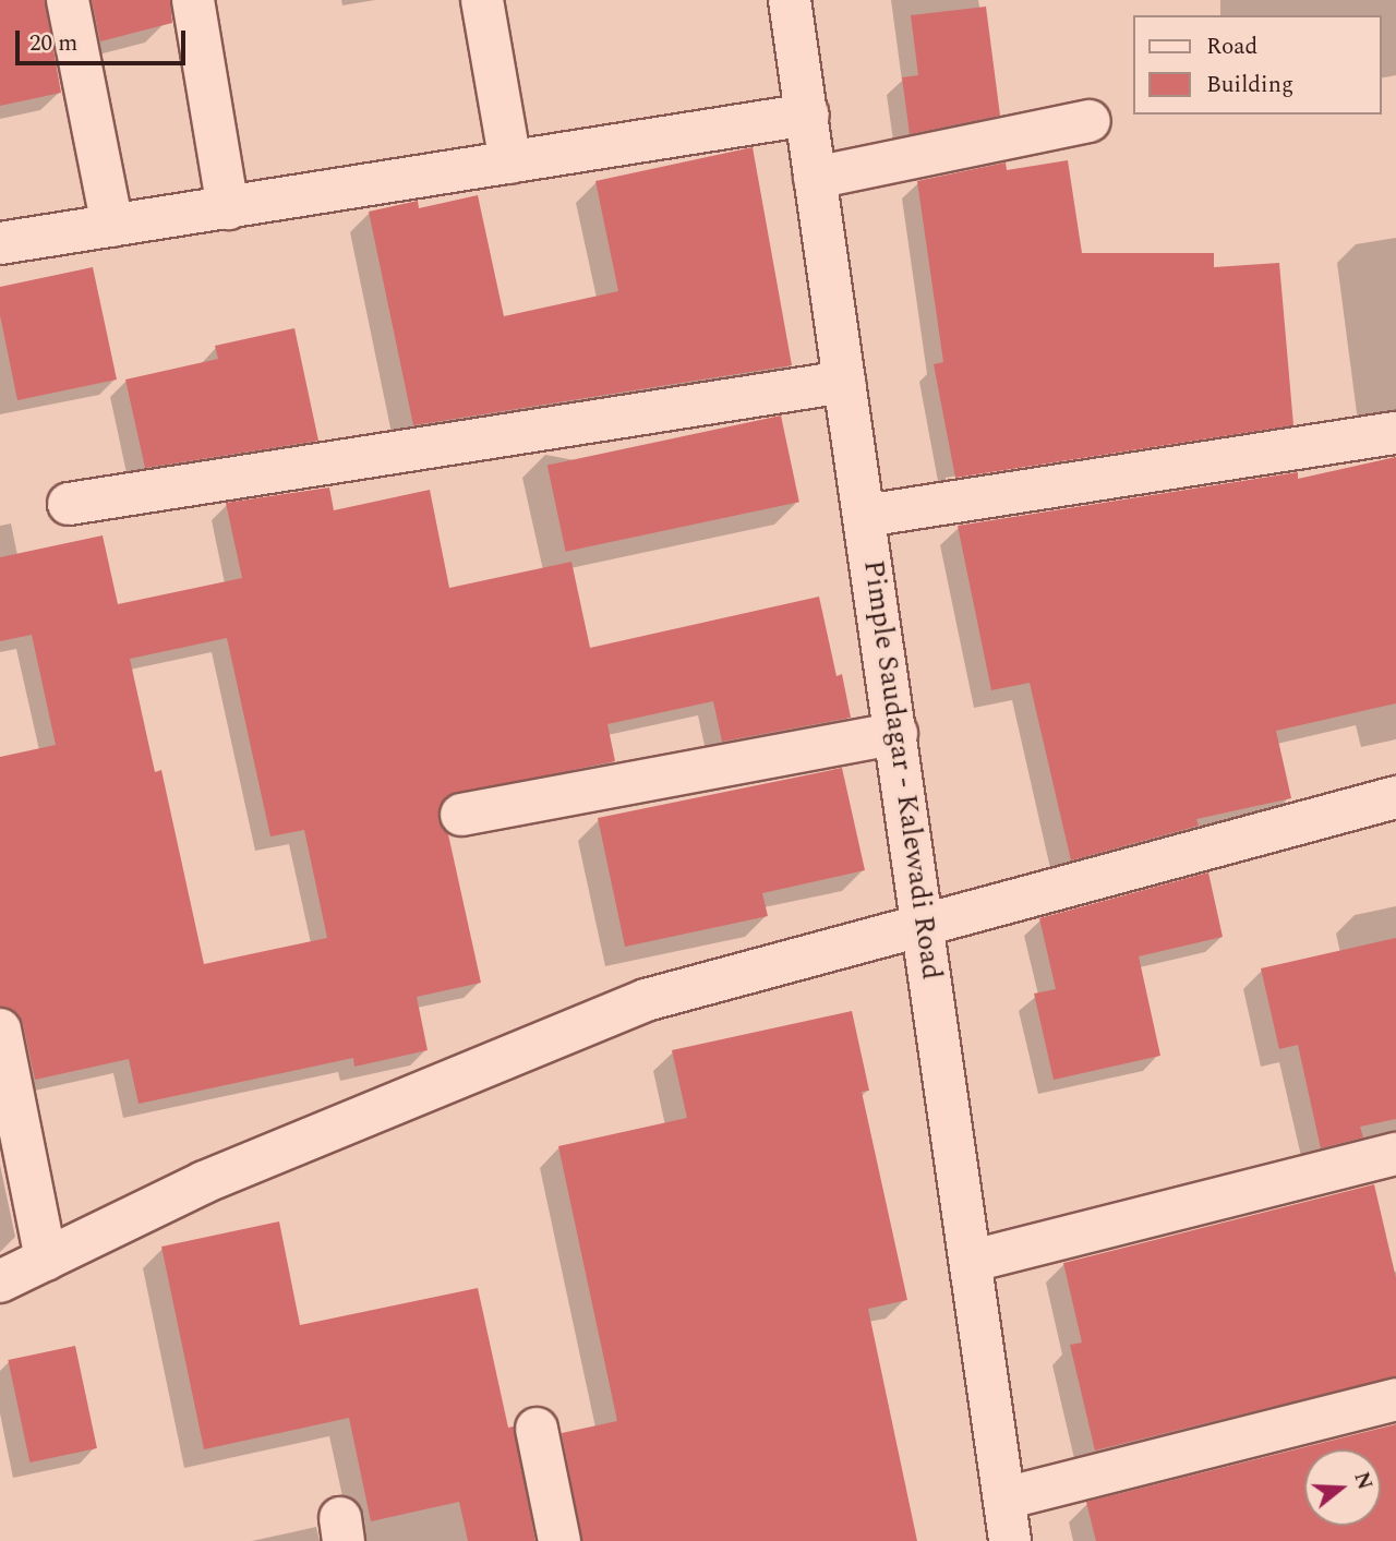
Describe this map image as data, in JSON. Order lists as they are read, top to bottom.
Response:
{
  "streets": {
    "street": ["Pimple Saudagar - Kalewadi Road"]
  },
  "legend": ["Road", "Building"],
  "scale_bar": "20 m",
  "north": "right"
}
